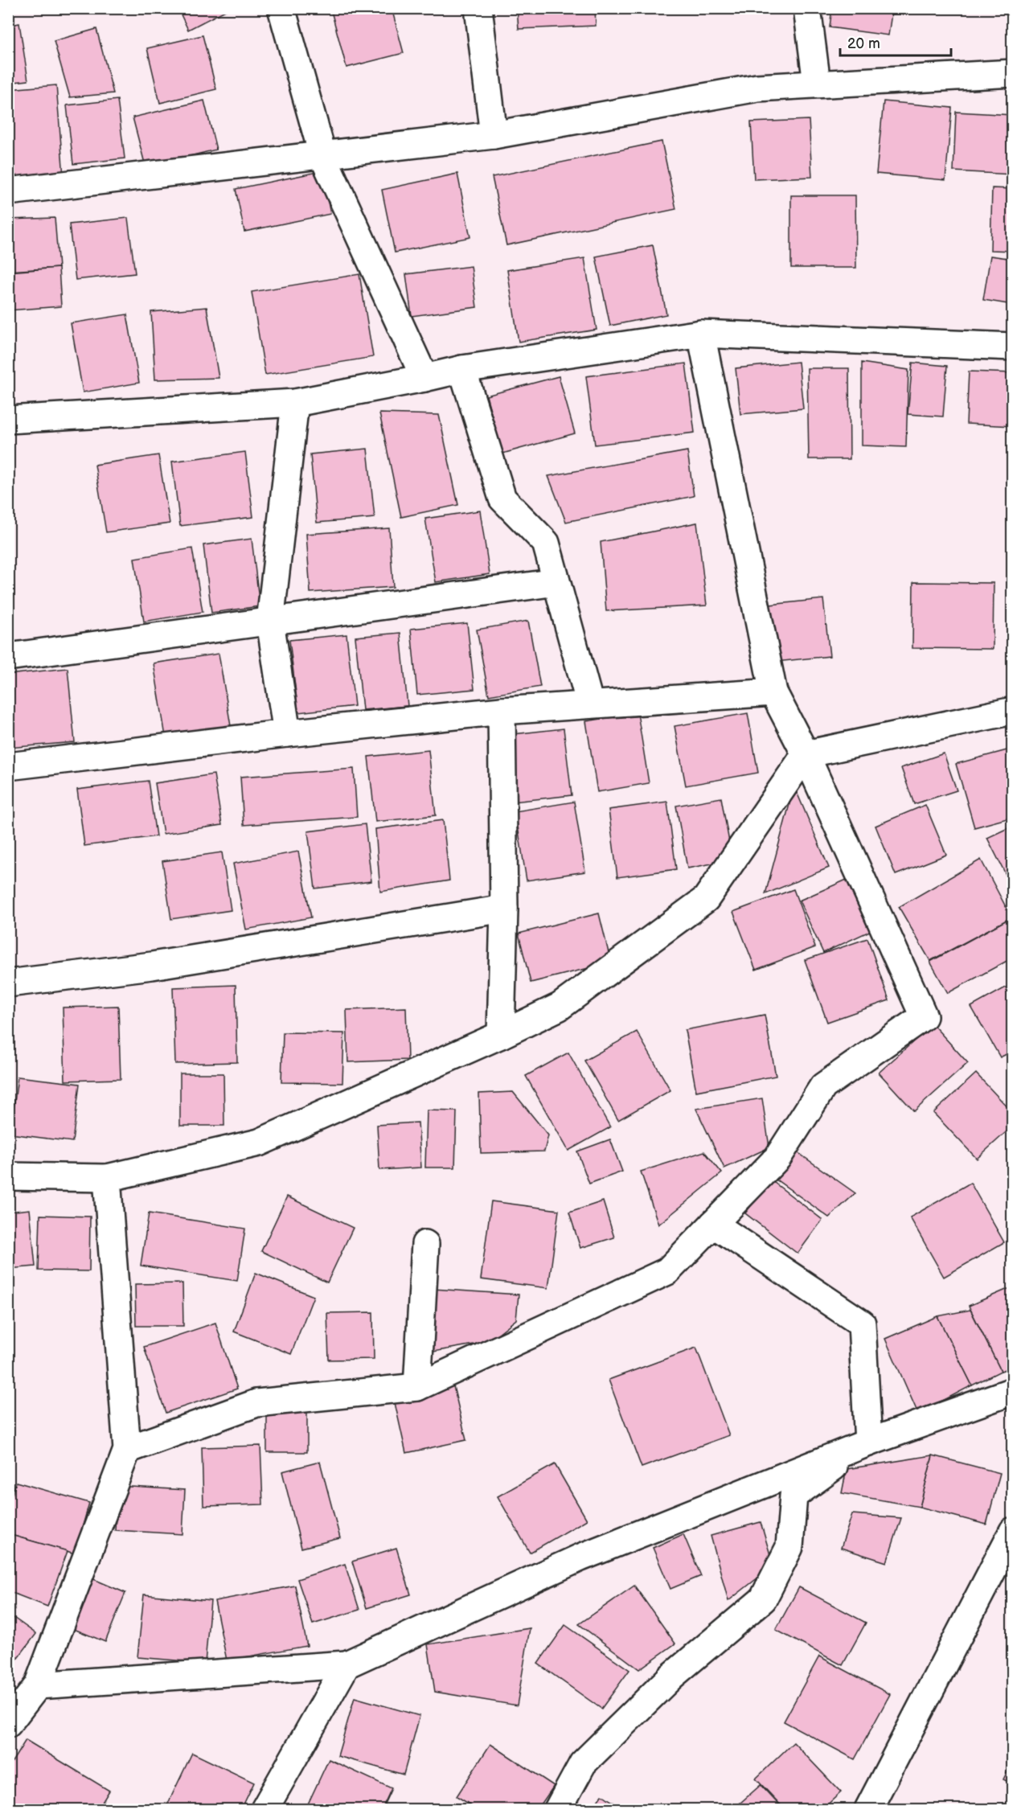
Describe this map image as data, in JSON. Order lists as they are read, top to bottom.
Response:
{
  "scale_bar": "20 m"
}
